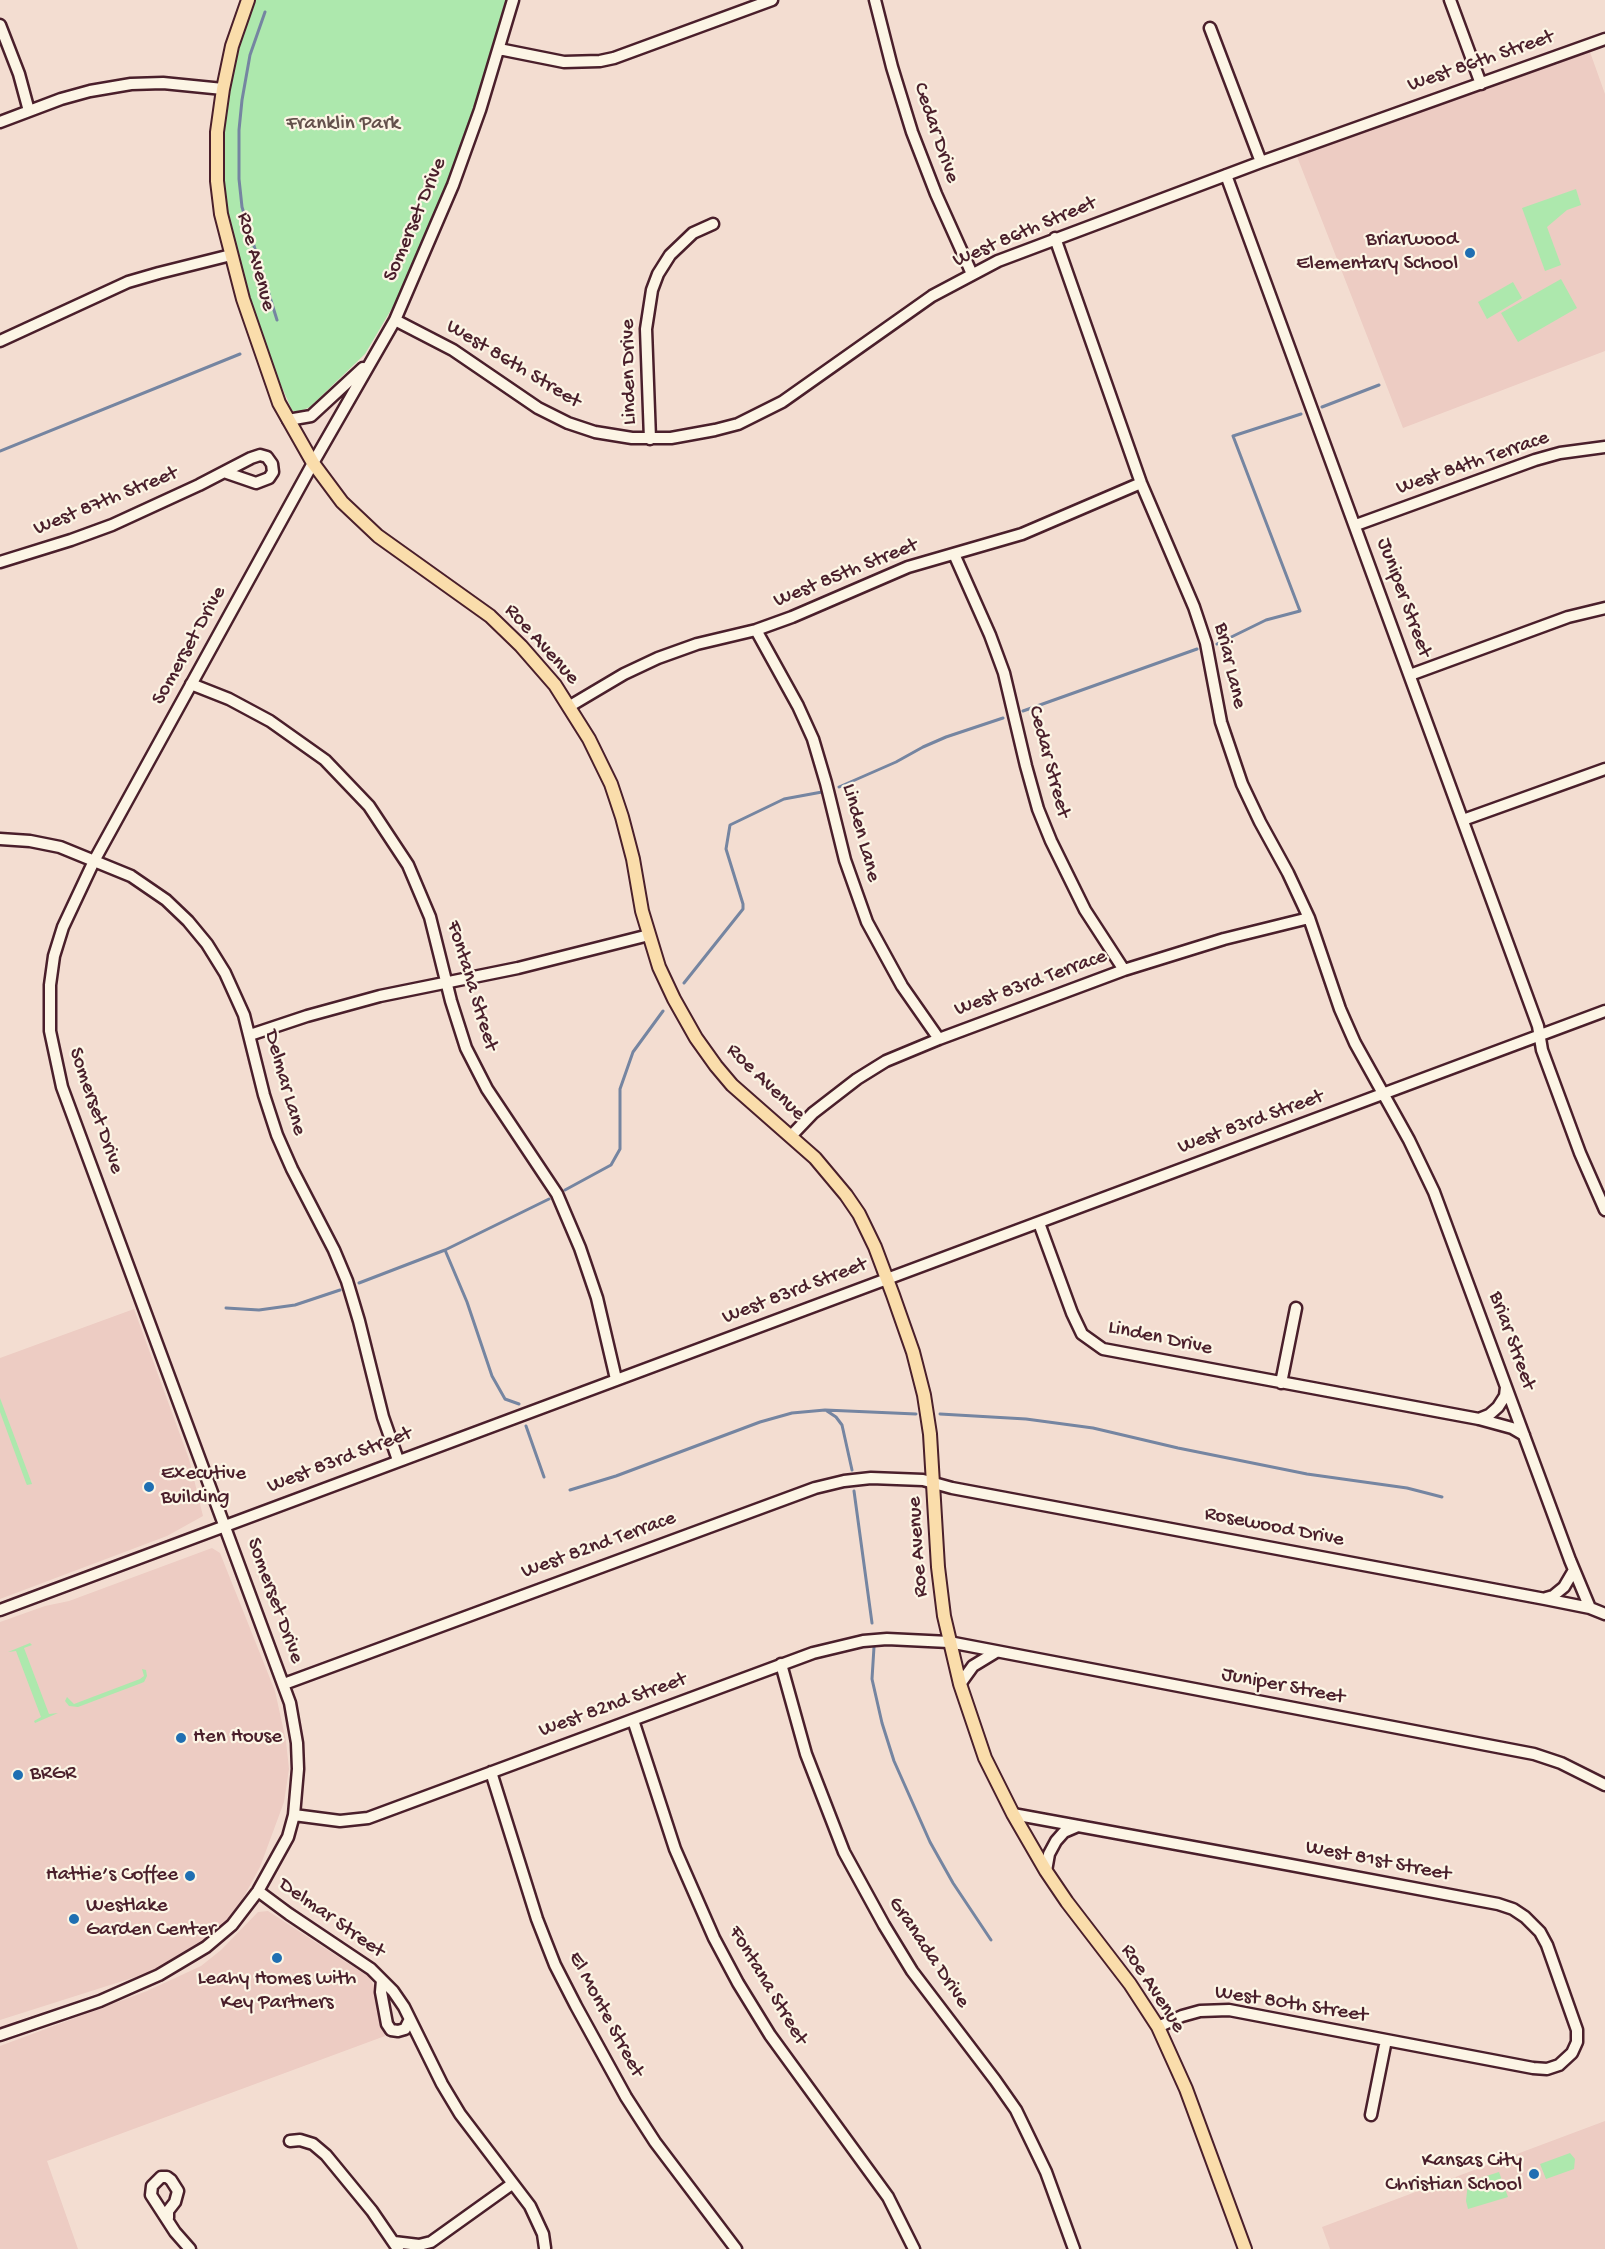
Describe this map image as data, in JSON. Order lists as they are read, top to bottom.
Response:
{
  "streets": {
    "main road": ["Roe Avenue"],
    "street": [
      "West 86th Street",
      "Cedar Drive",
      "Somerset Drive",
      "Linden Drive",
      "West 84th Terrace",
      "West 87th Street",
      "West 85th Street",
      "Juniper Street",
      "Briar Lane",
      "Cedar Street",
      "Linden Lane",
      "West 83rd Terrace",
      "Fontana Street",
      "Delmar Lane",
      "West 83rd Street",
      "Briar Street",
      "Rosewood Drive",
      "West 82nd Terrace",
      "West 82nd Street",
      "West 81st Street",
      "Delmar Street",
      "Granada Drive",
      "West 80th Street",
      "El Monte Street"
    ]
  },
  "crossings": [
    ["West 86th Street", "Cedar Drive"],
    ["West 86th Street", "Somerset Drive"],
    ["West 86th Street", "Linden Drive"],
    ["West 86th Street", "Juniper Street"],
    ["West 86th Street", "Briar Lane"],
    ["Somerset Drive", "Roe Avenue"],
    ["Somerset Drive", "Fontana Street"],
    ["Somerset Drive", "Delmar Lane"],
    ["Somerset Drive", "West 83rd Street"],
    ["Somerset Drive", "West 82nd Terrace"],
    ["Somerset Drive", "West 82nd Street"],
    ["Somerset Drive", "Delmar Street"],
    ["Roe Avenue", "West 85th Street"],
    ["Roe Avenue", "Juniper Street"],
    ["Roe Avenue", "West 83rd Terrace"],
    ["Roe Avenue", "West 83rd Street"],
    ["Roe Avenue", "Rosewood Drive"],
    ["Roe Avenue", "West 82nd Terrace"],
    ["Roe Avenue", "West 82nd Street"],
    ["Roe Avenue", "West 81st Street"],
    ["Roe Avenue", "West 80th Street"],
    ["Linden Drive", "West 83rd Street"],
    ["Linden Drive", "Briar Street"],
    ["West 84th Terrace", "Juniper Street"],
    ["West 85th Street", "Briar Lane"],
    ["West 85th Street", "Cedar Street"],
    ["West 85th Street", "Linden Lane"],
    ["Juniper Street", "West 83rd Street"],
    ["Juniper Street", "West 82nd Street"],
    ["Briar Lane", "West 83rd Terrace"],
    ["Briar Lane", "West 83rd Street"],
    ["Briar Lane", "Briar Street"],
    ["Cedar Street", "West 83rd Terrace"],
    ["Linden Lane", "West 83rd Terrace"],
    ["Fontana Street", "West 83rd Street"],
    ["Fontana Street", "West 82nd Street"],
    ["Delmar Lane", "West 83rd Street"],
    ["West 83rd Street", "Briar Street"],
    ["Briar Street", "Rosewood Drive"],
    ["Rosewood Drive", "West 82nd Terrace"],
    ["West 82nd Street", "Granada Drive"],
    ["West 82nd Street", "El Monte Street"],
    ["West 81st Street", "West 80th Street"]
  ],
  "parks": ["Franklin Park"],
  "places": [
    "Briarwood Elementary School",
    "Executive Building",
    "Hen House",
    "BRGR",
    "Hattie’s Coffee",
    "Westlake Garden Center",
    "Leahy Homes with Key Partners",
    "Kansas City Christian School"
  ]
}
